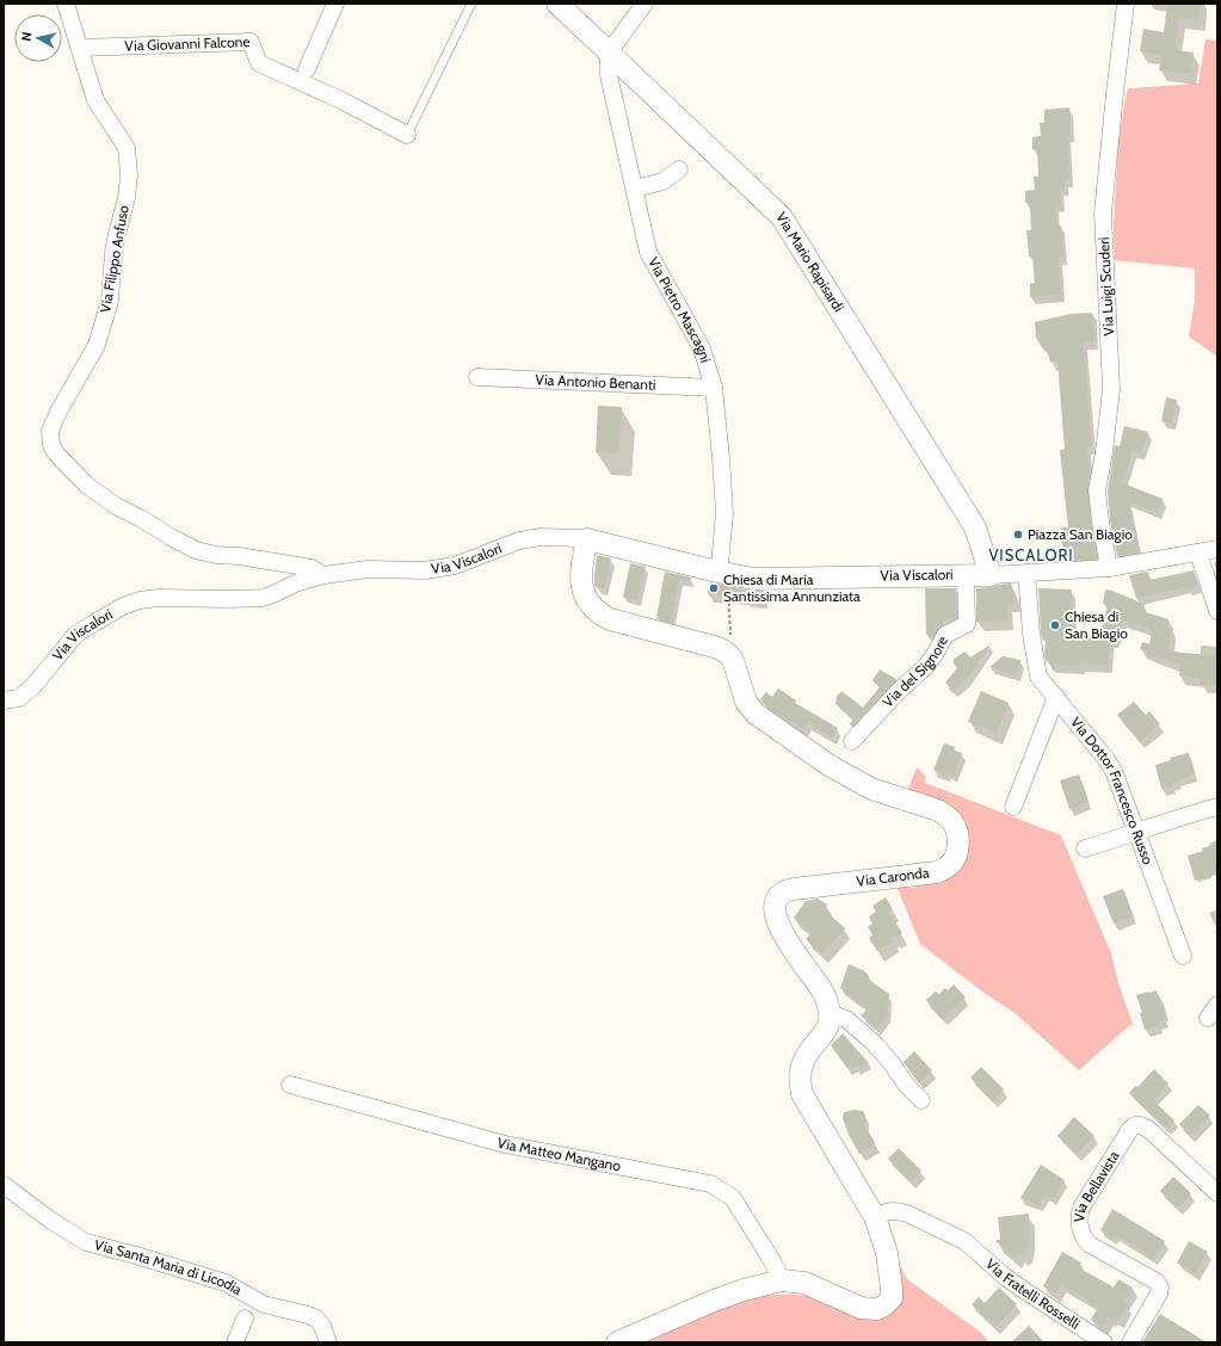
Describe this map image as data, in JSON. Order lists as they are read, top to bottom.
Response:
{
  "streets": {
    "street": [
      "Via Giovanni Falcone",
      "Via Filippo Anfuso",
      "Via Mario Rapisardi",
      "Via Luigi Scuderi",
      "Via Pietro Mascagni",
      "Via Antonio Benanti",
      "Via Viscalori",
      "Via del Signore",
      "Via Dottor Francesco Russo",
      "Via Caronda",
      "Via Matteo Mangano",
      "Via Bellavista",
      "Via Santa Maria di Licodia",
      "Via Fratelli Rosselli"
    ]
  },
  "crossings": [
    ["Via Giovanni Falcone", "Via Filippo Anfuso"],
    ["Via Filippo Anfuso", "Via Viscalori"],
    ["Via Mario Rapisardi", "Via Pietro Mascagni"],
    ["Via Mario Rapisardi", "Via Viscalori"],
    ["Via Pietro Mascagni", "Via Antonio Benanti"],
    ["Via Pietro Mascagni", "Via Viscalori"],
    ["Via Viscalori", "Via del Signore"]
  ],
  "districts": ["VISCALORI"],
  "places": ["Piazza San Biagio", "Chiesa di Maria Santissima Annunziata", "Chiesa di San Biagio"],
  "north": "left"
}
